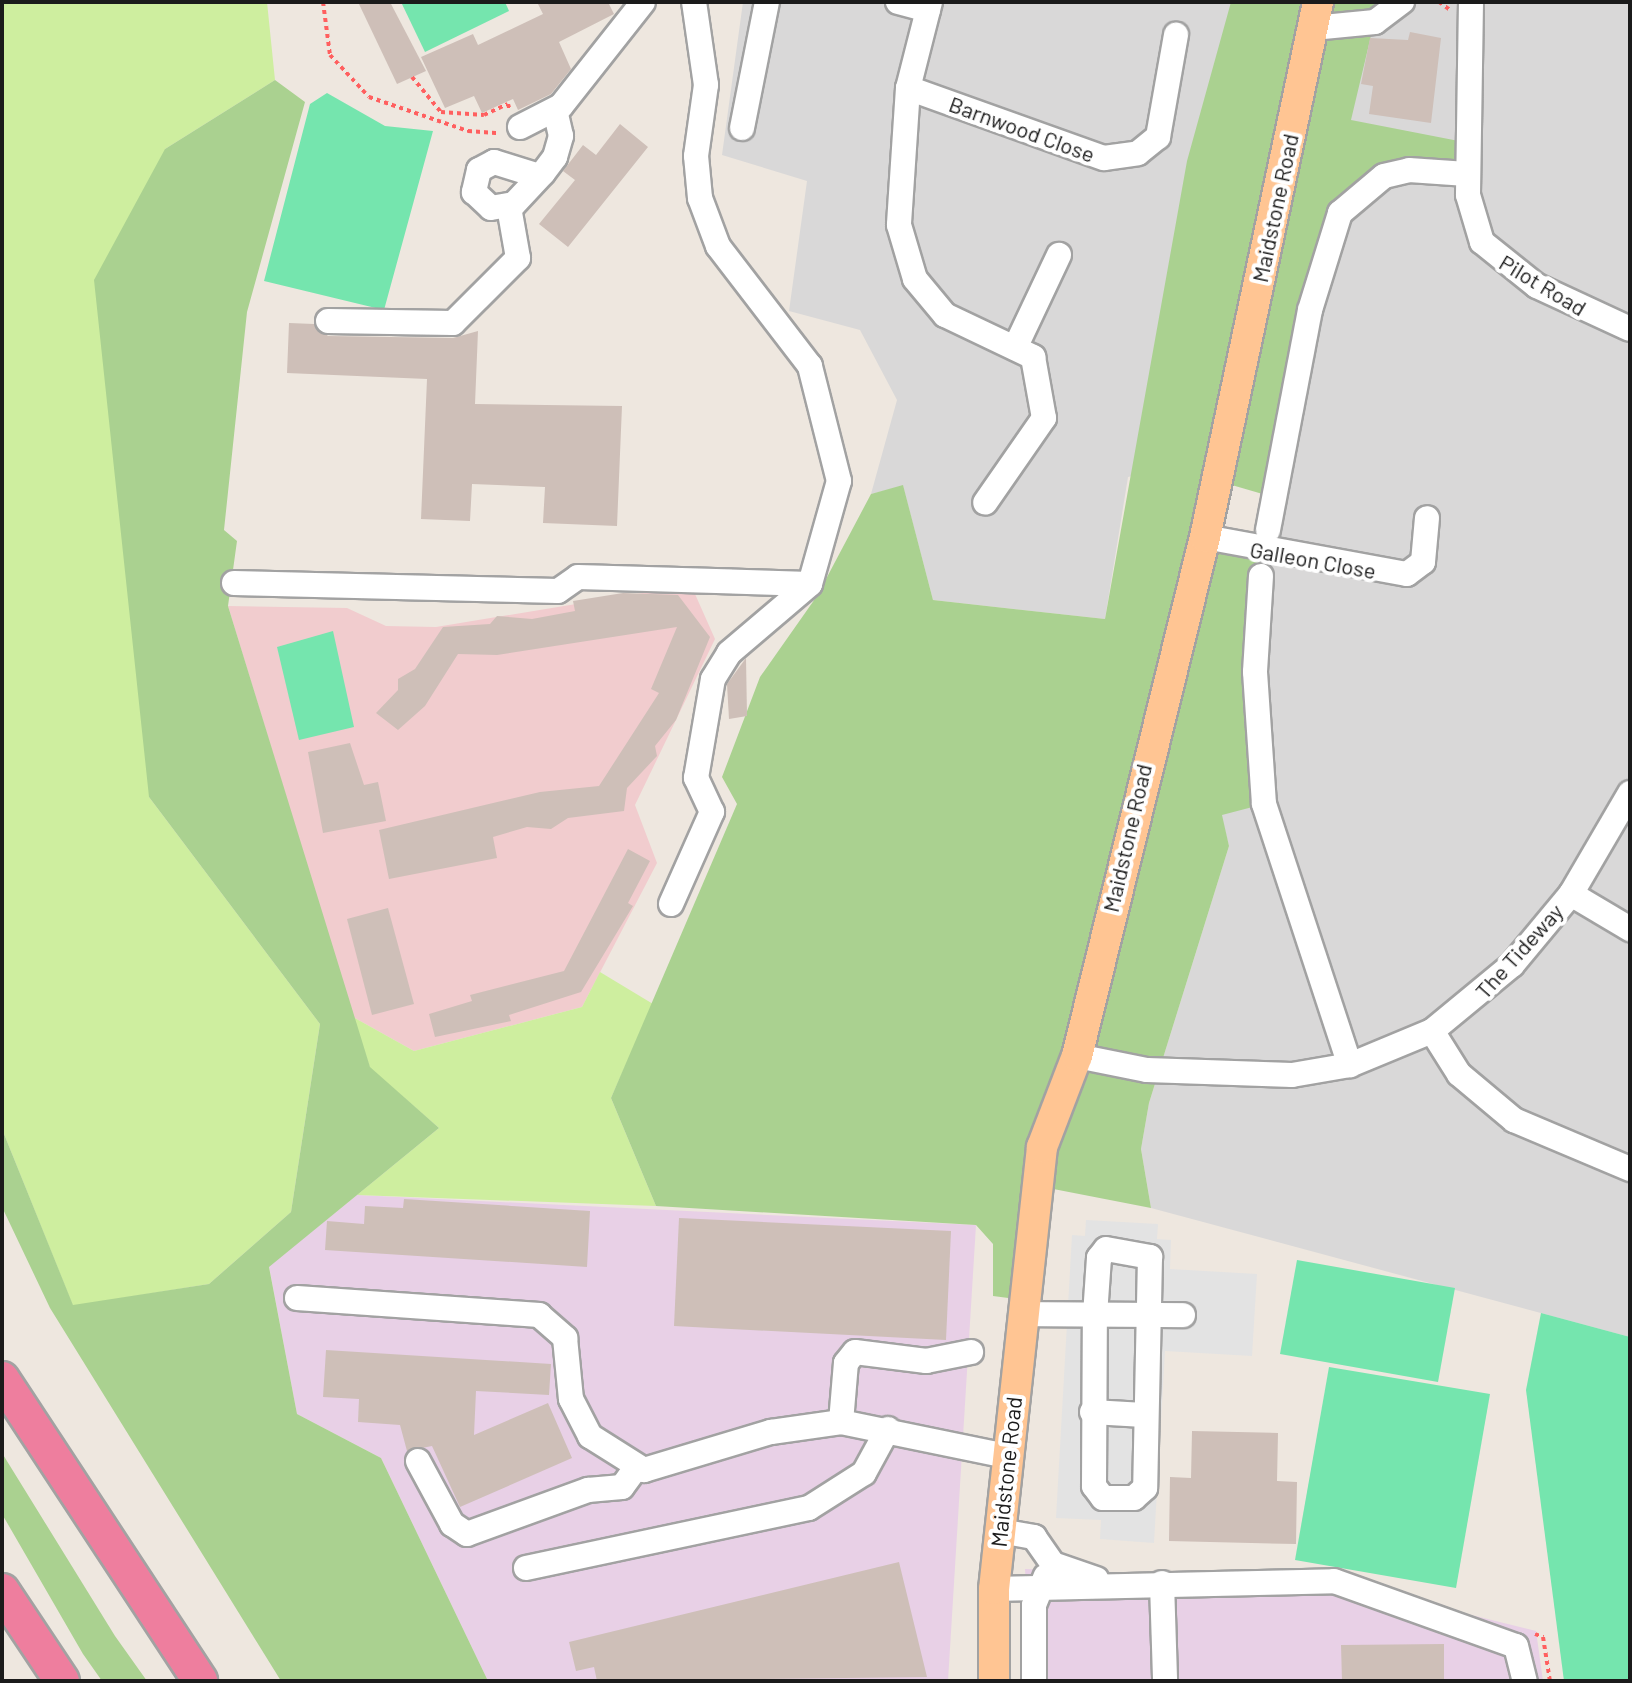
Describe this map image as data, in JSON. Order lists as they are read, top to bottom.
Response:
{
  "streets": {
    "main road": ["Maidstone Road"],
    "street": [
      "Barnwood Close",
      "Pilot Road",
      "Galleon Close",
      "The Tideway"
    ]
  },
  "crossings": [
    ["Maidstone Road", "Galleon Close"],
    ["Maidstone Road", "The Tideway"]
  ]
}
